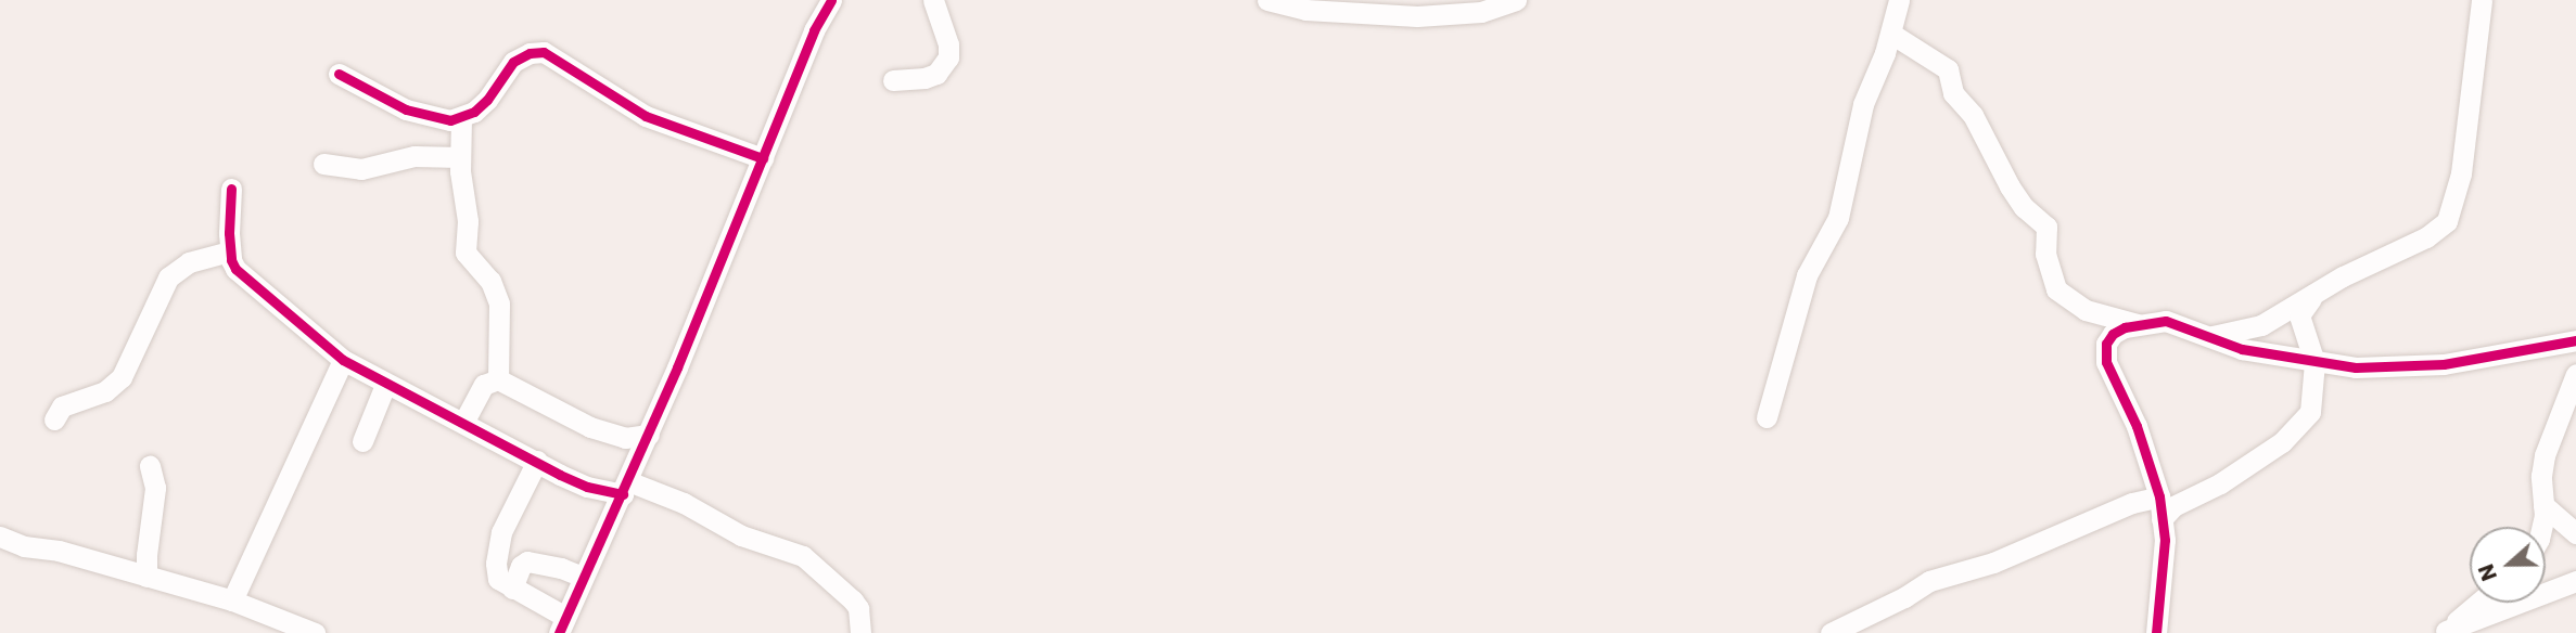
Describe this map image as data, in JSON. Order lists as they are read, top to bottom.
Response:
{
  "north": "left"
}
